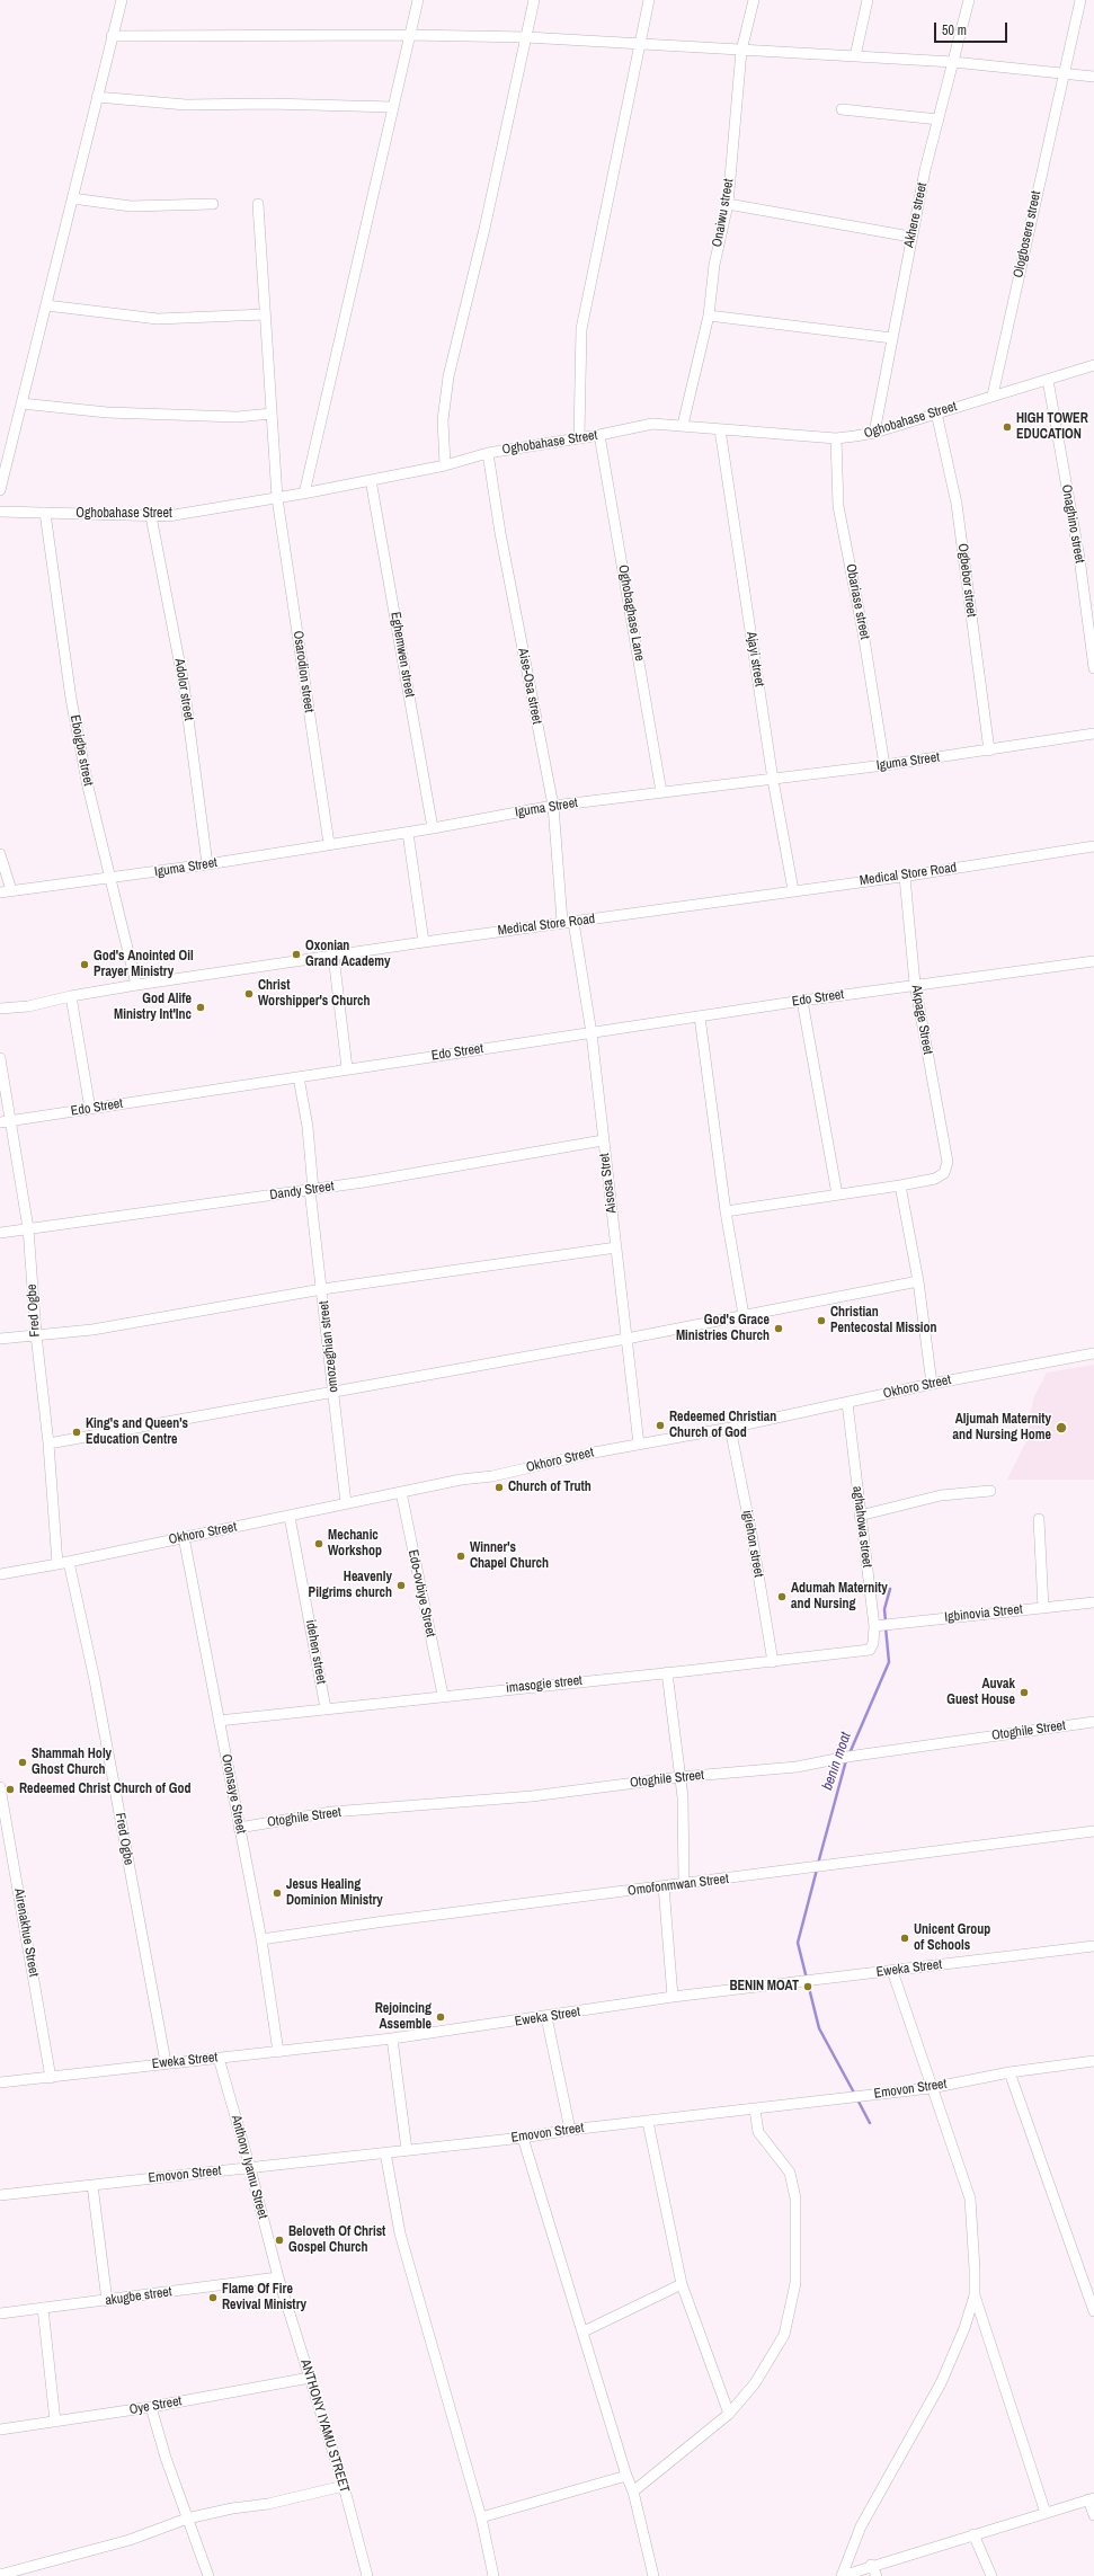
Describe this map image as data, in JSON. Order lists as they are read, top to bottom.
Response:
{
  "streets": {
    "street": [
      "Onaiwu street",
      "Akhere street",
      "Ologbosere street",
      "Oghobahase Street",
      "Onaghino street",
      "Ogbebor street",
      "Obariase street",
      "Oghobaghase Lane",
      "Eghemwen street",
      "Ajayi street",
      "Osarodion street",
      "Aise-Osa street",
      "Adolor street",
      "Eboigbe street",
      "Iguma Street",
      "Medical Store Road",
      "Edo Street",
      "Akpage Street",
      "Aisosa Stret",
      "Dandy Street",
      "Fred Ogbe",
      "omozeghian street",
      "Okhoro Street",
      "aghahowa street",
      "igiehon street",
      "Edo-ovbiye Street",
      "Igbinovia Street",
      "idehen street",
      "imasogie street",
      "Otoghile Street",
      "Oronsaye Street",
      "Omofonmwan Street",
      "Airenakhue Street",
      "Eweka Street",
      "Emovon Street",
      "Anthony Iyamu Street",
      "akugbe street",
      "Oye Street",
      "ANTHONY IYAMU STREET"
    ]
  },
  "crossings": [
    ["Onaiwu street", "Oghobahase Street"],
    ["Akhere street", "Oghobahase Street"],
    ["Ologbosere street", "Oghobahase Street"],
    ["Oghobahase Street", "Onaghino street"],
    ["Oghobahase Street", "Ogbebor street"],
    ["Oghobahase Street", "Obariase street"],
    ["Oghobahase Street", "Oghobaghase Lane"],
    ["Oghobahase Street", "Eghemwen street"],
    ["Oghobahase Street", "Ajayi street"],
    ["Oghobahase Street", "Osarodion street"],
    ["Oghobahase Street", "Aise-Osa street"],
    ["Oghobahase Street", "Adolor street"],
    ["Oghobahase Street", "Eboigbe street"],
    ["Ogbebor street", "Iguma Street"],
    ["Obariase street", "Iguma Street"],
    ["Oghobaghase Lane", "Iguma Street"],
    ["Eghemwen street", "Iguma Street"],
    ["Ajayi street", "Iguma Street"],
    ["Ajayi street", "Medical Store Road"],
    ["Osarodion street", "Iguma Street"],
    ["Aise-Osa street", "Iguma Street"],
    ["Aise-Osa street", "Medical Store Road"],
    ["Adolor street", "Iguma Street"],
    ["Eboigbe street", "Iguma Street"],
    ["Eboigbe street", "Medical Store Road"],
    ["Medical Store Road", "Akpage Street"],
    ["Medical Store Road", "Aisosa Stret"],
    ["Edo Street", "Akpage Street"],
    ["Edo Street", "Aisosa Stret"],
    ["Edo Street", "Fred Ogbe"],
    ["Edo Street", "omozeghian street"],
    ["Aisosa Stret", "Dandy Street"],
    ["Aisosa Stret", "Okhoro Street"],
    ["Dandy Street", "Fred Ogbe"],
    ["Dandy Street", "omozeghian street"],
    ["Fred Ogbe", "Okhoro Street"],
    ["Fred Ogbe", "Eweka Street"],
    ["omozeghian street", "Okhoro Street"],
    ["Okhoro Street", "aghahowa street"],
    ["Okhoro Street", "igiehon street"],
    ["Okhoro Street", "Edo-ovbiye Street"],
    ["Okhoro Street", "idehen street"],
    ["Okhoro Street", "Oronsaye Street"],
    ["aghahowa street", "Igbinovia Street"],
    ["aghahowa street", "imasogie street"],
    ["igiehon street", "imasogie street"],
    ["Edo-ovbiye Street", "imasogie street"],
    ["idehen street", "imasogie street"],
    ["imasogie street", "Oronsaye Street"],
    ["Otoghile Street", "Oronsaye Street"],
    ["Oronsaye Street", "Omofonmwan Street"],
    ["Oronsaye Street", "Eweka Street"],
    ["Airenakhue Street", "Eweka Street"],
    ["Eweka Street", "Anthony Iyamu Street"],
    ["Emovon Street", "Anthony Iyamu Street"],
    ["Anthony Iyamu Street", "akugbe street"],
    ["Anthony Iyamu Street", "ANTHONY IYAMU STREET"],
    ["akugbe street", "ANTHONY IYAMU STREET"],
    ["Oye Street", "ANTHONY IYAMU STREET"]
  ],
  "water": ["benin moat"],
  "places": [
    "HIGH TOWER EDUCATION",
    "Oxonian Grand Academy",
    "God's Anointed Oil Prayer Ministry",
    "Christ Worshipper's Church",
    "God Alife Ministry Int'Inc",
    "Christian Pentecostal Mission",
    "God's Grace Ministries Church",
    "Redeemed Christian Church of God",
    "Aljumah Maternity and Nursing Home",
    "King's and Queen's Education Centre",
    "Church of Truth",
    "Mechanic Workshop",
    "Winner's Chapel Church",
    "Heavenly Pilgrims church",
    "Adumah Maternity and Nursing",
    "Auvak Guest House",
    "Shammah Holy Ghost Church",
    "Redeemed Christ Church of God",
    "Jesus Healing Dominion Ministry",
    "Unicent Group of Schools",
    "BENIN MOAT",
    "Rejoincing Assemble",
    "Beloveth Of Christ Gospel Church",
    "Flame Of Fire Revival Ministry"
  ],
  "scale_bar": "50 m"
}
